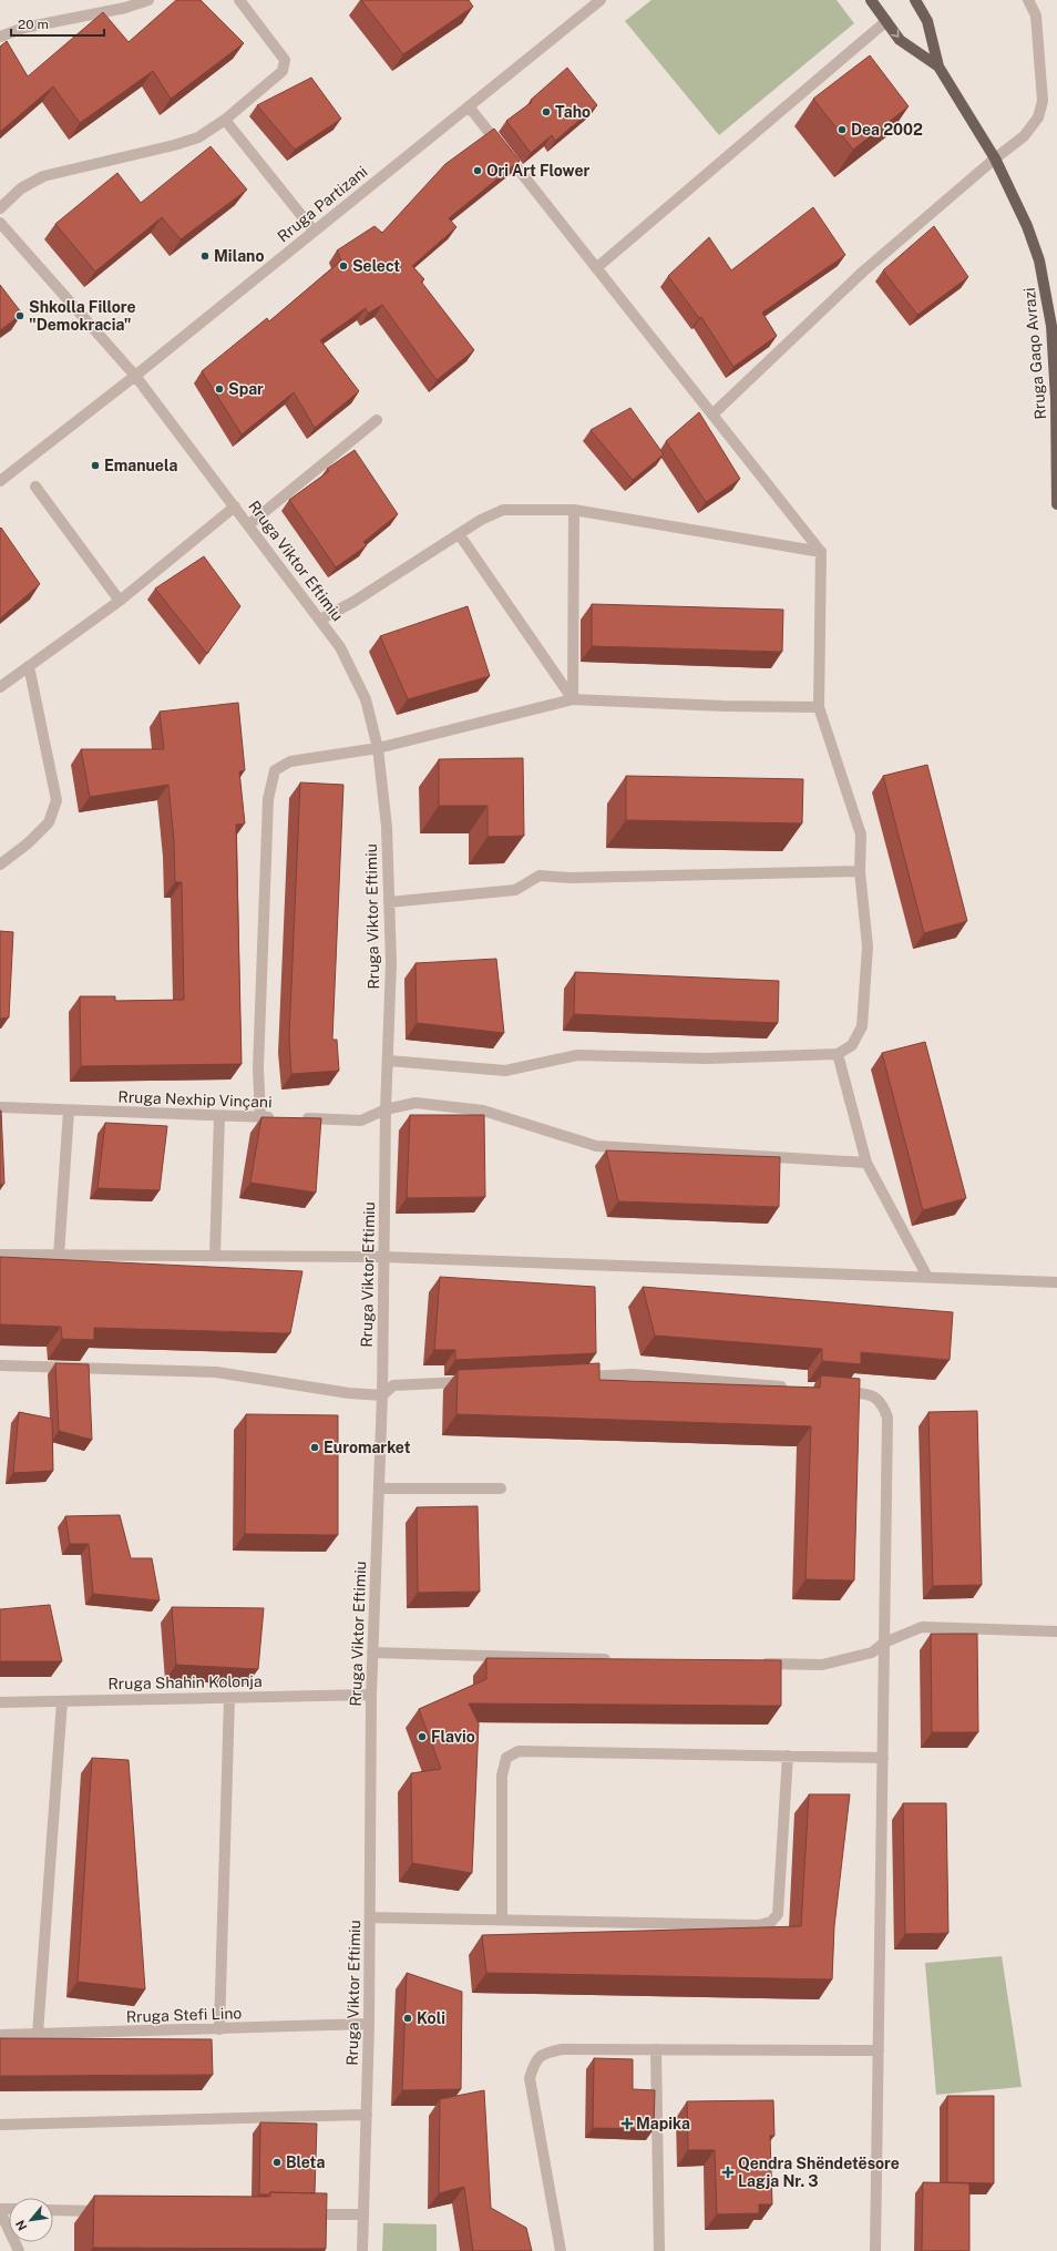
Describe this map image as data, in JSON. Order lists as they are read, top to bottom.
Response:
{
  "streets": {
    "main road": ["Rruga Gaqo Avrazi"],
    "street": [
      "Rruga Partizani",
      "Rruga Viktor Eftimiu",
      "Rruga Nexhip Vinçani",
      "Rruga Shahin Kolonja",
      "Rruga Stefi Lino"
    ]
  },
  "crossings": [
    ["Rruga Partizani", "Rruga Viktor Eftimiu"],
    ["Rruga Viktor Eftimiu", "Rruga Nexhip Vinçani"],
    ["Rruga Viktor Eftimiu", "Rruga Shahin Kolonja"],
    ["Rruga Viktor Eftimiu", "Rruga Stefi Lino"]
  ],
  "places": {
    "other": [
      "Taho",
      "Dea 2002",
      "Ori Art Flower",
      "Milano",
      "Select",
      "Shkolla Fillore \"Demokracia\"",
      "Spar",
      "Emanuela",
      "Euromarket",
      "Flavio",
      "Koli",
      "Bleta"
    ],
    "health": ["Mapika", "Qendra Shëndetësore Lagja Nr. 3"]
  },
  "scale_bar": "20 m",
  "north": "bottom left"
}
